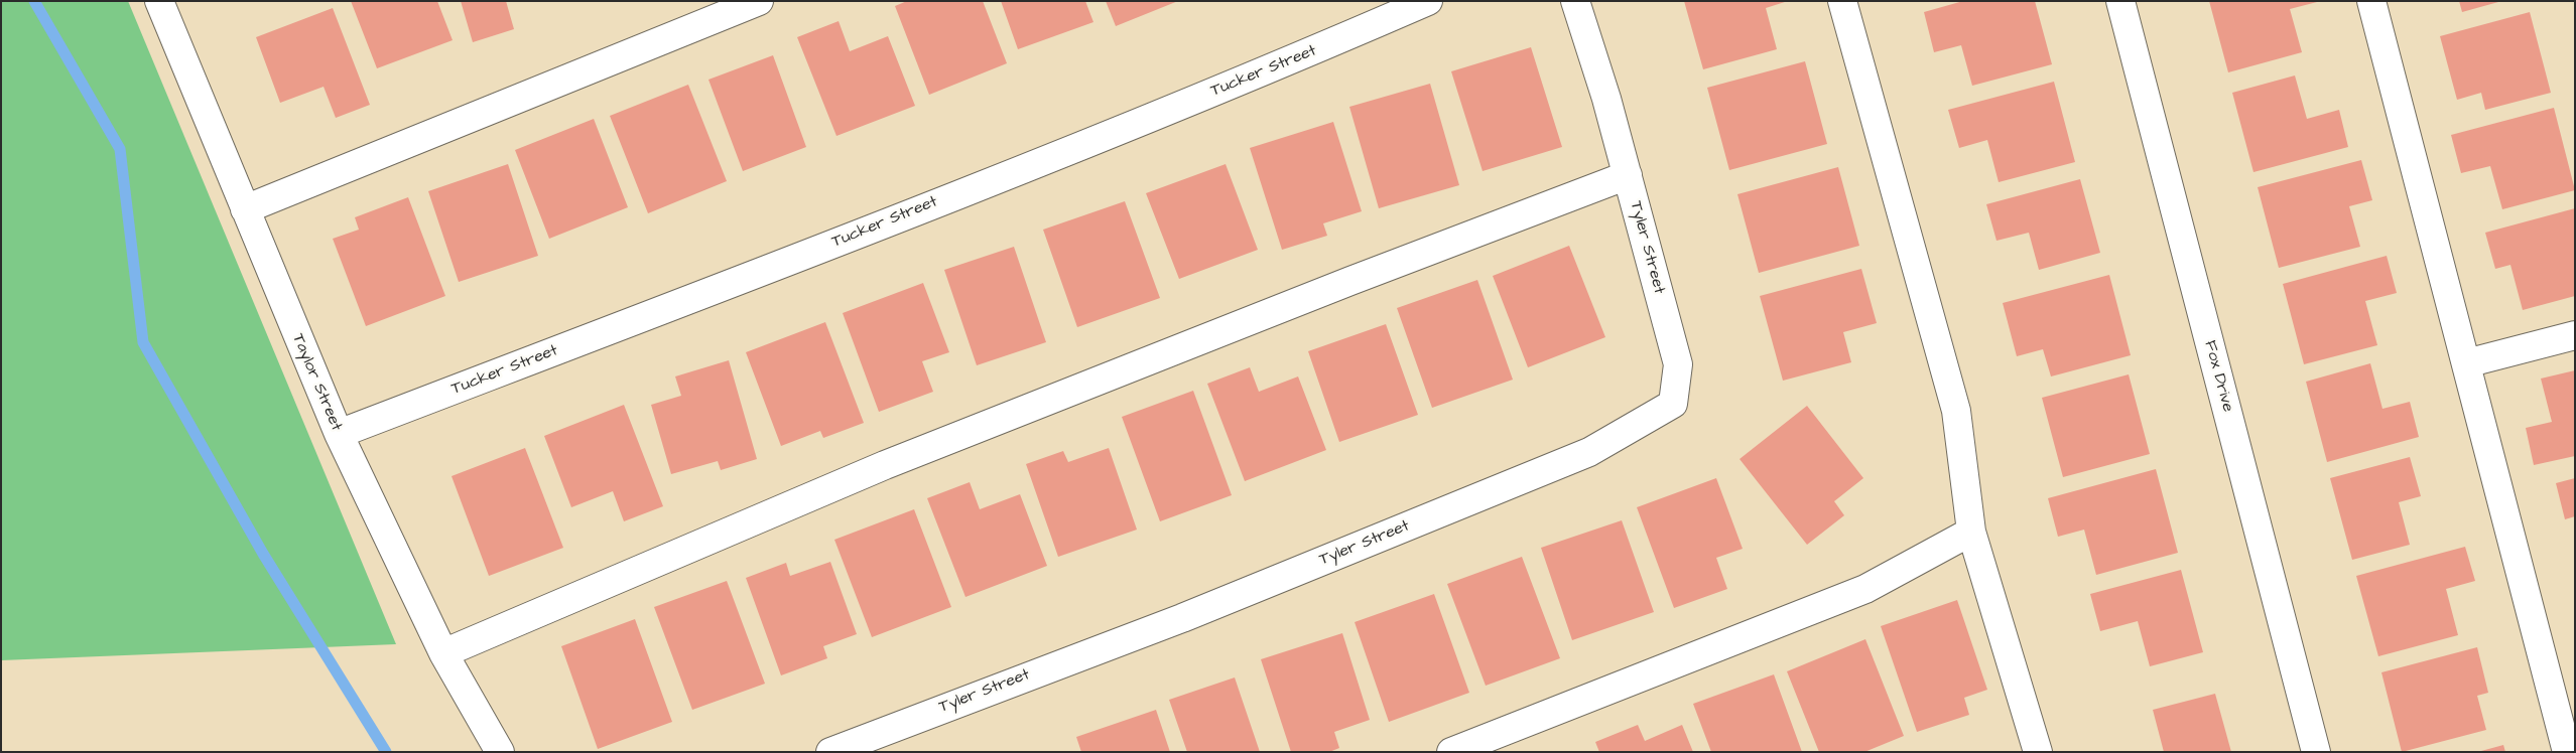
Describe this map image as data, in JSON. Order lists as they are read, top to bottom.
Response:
{
  "streets": {
    "street": [
      "Tucker Street",
      "Tyler Street",
      "Fox Drive",
      "Taylor Street"
    ]
  },
  "crossings": [
    ["Tucker Street", "Taylor Street"]
  ]
}
